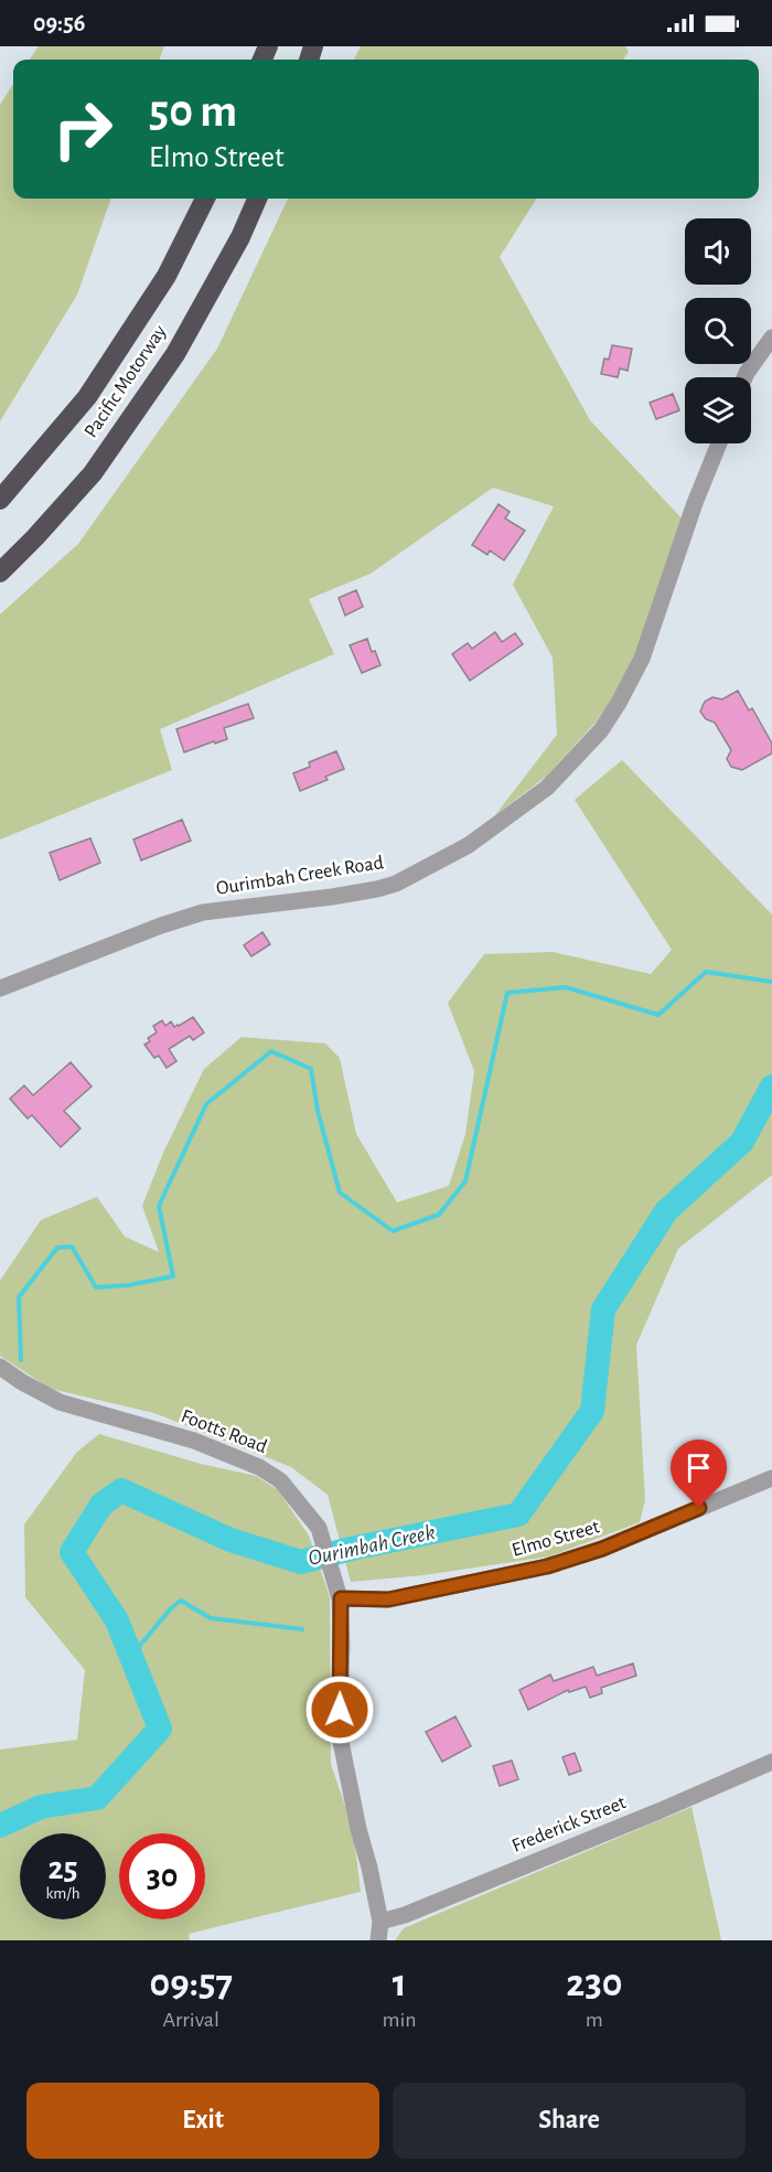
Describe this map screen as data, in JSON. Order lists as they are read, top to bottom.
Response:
{
  "streets": {
    "highway": ["Pacific Motorway"],
    "street": [
      "Ourimbah Creek Road",
      "Footts Road",
      "Elmo Street",
      "Frederick Street"
    ]
  },
  "crossings": [
    ["Footts Road", "Elmo Street"],
    ["Footts Road", "Frederick Street"]
  ],
  "water": ["Ourimbah Creek"],
  "page": {
    "status": "09:56",
    "turn": ["50 m", "Elmo Street"],
    "speed": "25 km/h",
    "limit": "30",
    "eta": [
      "09:57",
      "Arrival",
      "1",
      "min",
      "230",
      "m"
    ],
    "buttons": ["Exit", "Share"]
  }
}
